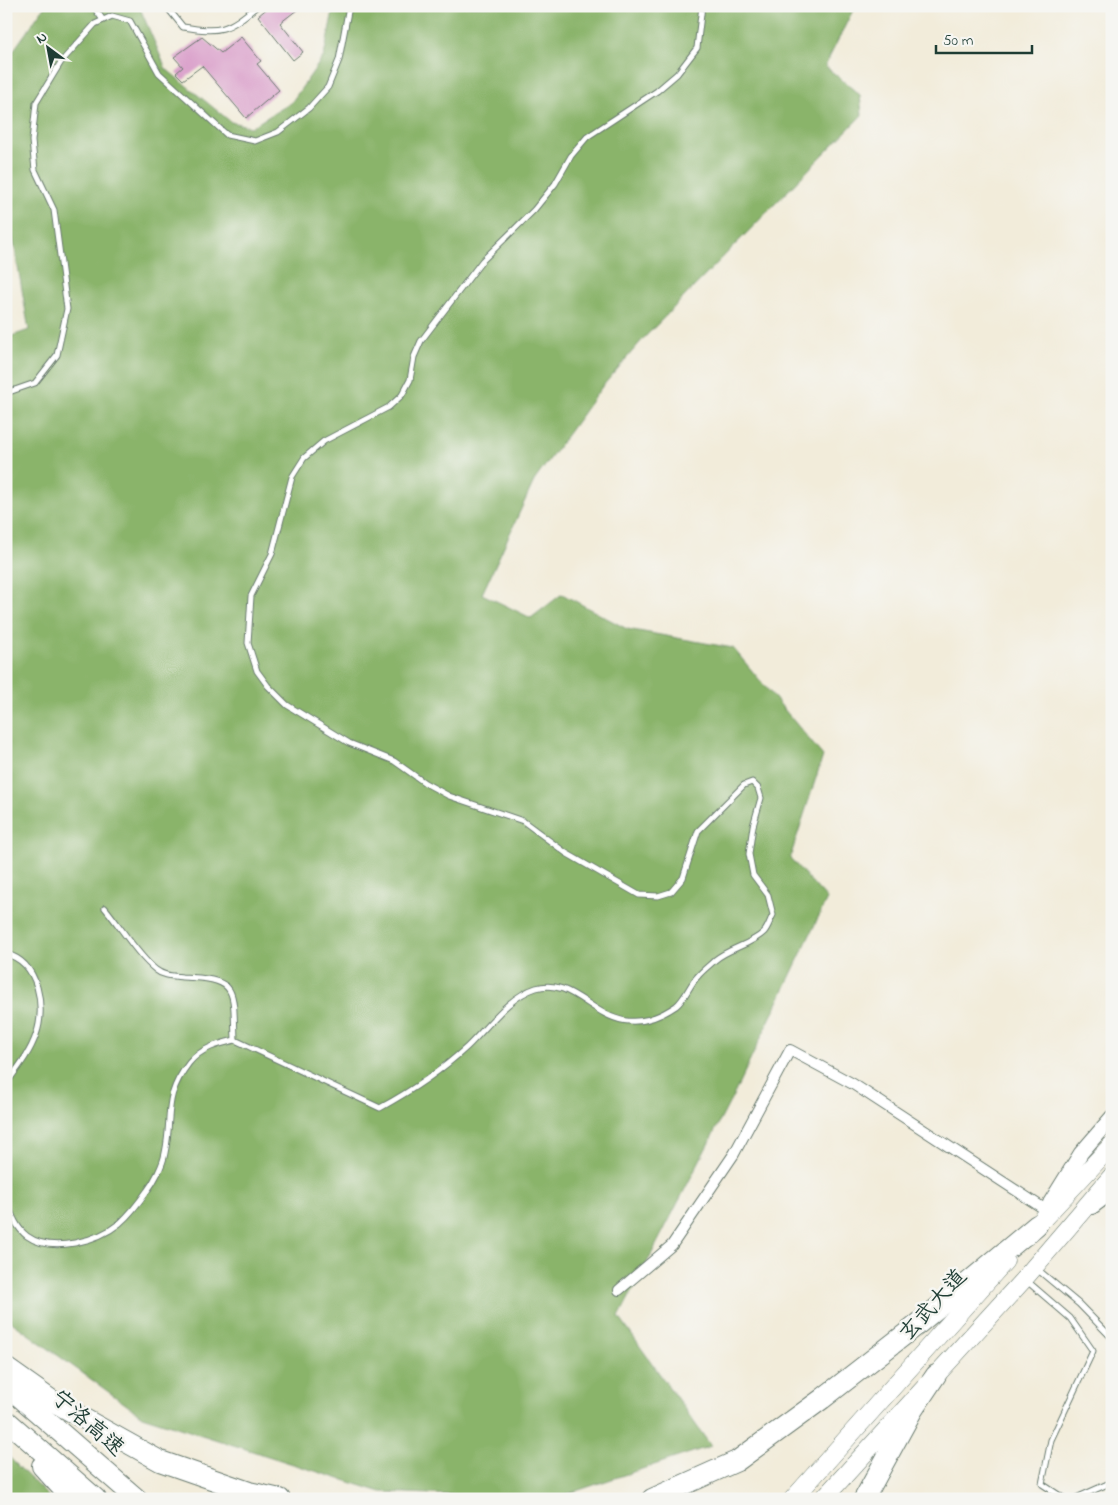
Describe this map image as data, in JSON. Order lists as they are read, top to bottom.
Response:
{
  "streets": {
    "highway": ["玄武大道", "宁洛高速"]
  },
  "scale_bar": "50 m",
  "north": "top left"
}
